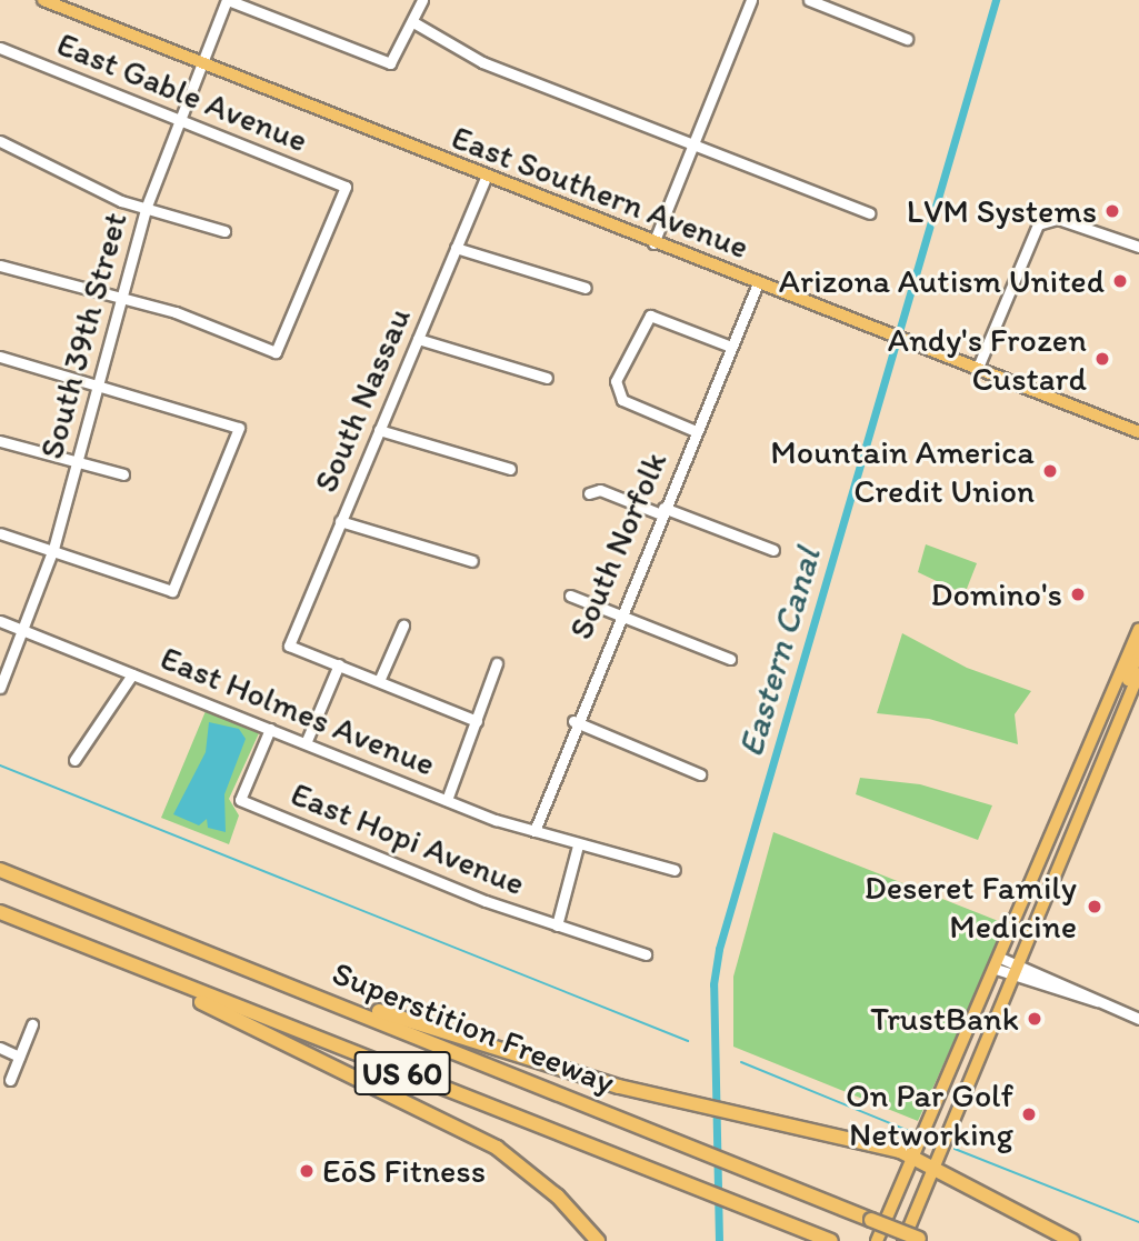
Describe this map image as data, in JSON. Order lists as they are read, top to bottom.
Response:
{
  "streets": {
    "highway": ["Superstition Freeway", "US 60"],
    "main road": ["East Southern Avenue"],
    "street": [
      "East Gable Avenue",
      "South 39th Street",
      "South Nassau",
      "South Norfolk",
      "East Holmes Avenue",
      "East Hopi Avenue"
    ]
  },
  "crossings": [
    ["East Gable Avenue", "South 39th Street"],
    ["East Southern Avenue", "South 39th Street"],
    ["East Southern Avenue", "South Nassau"],
    ["East Southern Avenue", "South Norfolk"],
    ["South 39th Street", "East Holmes Avenue"],
    ["South Norfolk", "East Holmes Avenue"],
    ["East Holmes Avenue", "East Hopi Avenue"]
  ],
  "water": ["Eastern Canal"],
  "places": [
    "LVM Systems",
    "Arizona Autism United",
    "Andy's Frozen Custard",
    "Mountain America Credit Union",
    "Domino's",
    "Deseret Family Medicine",
    "TrustBank",
    "On Par Golf Networking",
    "EōS Fitness"
  ]
}
